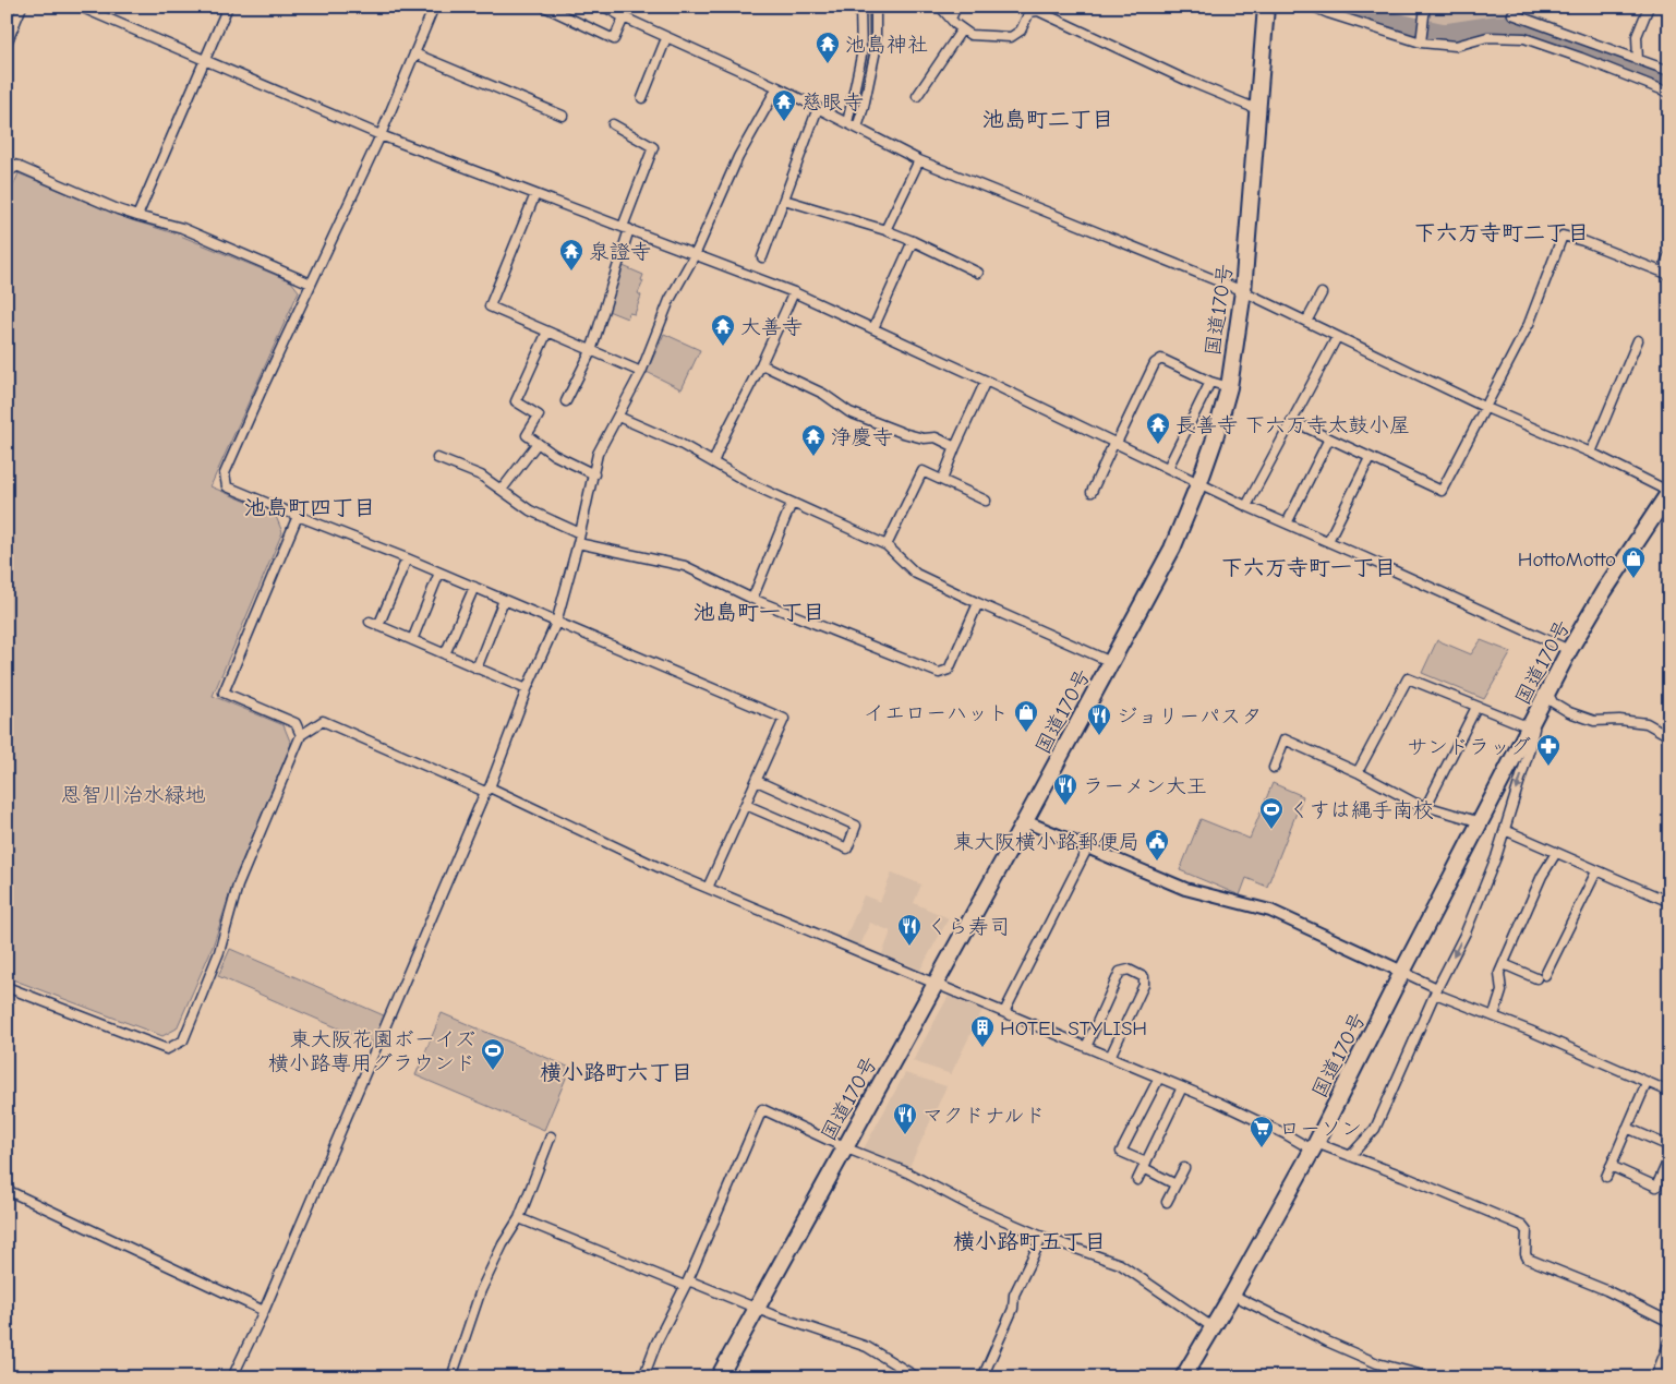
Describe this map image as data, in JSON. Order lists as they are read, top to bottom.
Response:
{
  "streets": {
    "highway": ["国道170号"]
  },
  "districts": [
    "池島町二丁目",
    "下六万寺町二丁目",
    "池島町四丁目",
    "下六万寺町一丁目",
    "池島町一丁目",
    "横小路町六丁目",
    "横小路町五丁目"
  ],
  "parks": ["恩智川治水緑地"],
  "places": {
    "temple": [
      "池島神社",
      "慈眼寺",
      "泉證寺",
      "大善寺",
      "長善寺 下六万寺太鼓小屋",
      "浄慶寺"
    ],
    "shop": ["HottoMotto", "イエローハット"],
    "restaurant": [
      "ジョリーパスタ",
      "ラーメン大王",
      "くら寿司",
      "マクドナルド"
    ],
    "pharmacy": ["サンドラッグ"],
    "sports": ["くすは縄手南校", "東大阪花園ボーイズ 横小路専用グラウンド"],
    "public building": ["東大阪横小路郵便局"],
    "building": ["HOTEL STYLISH"],
    "supermarket": ["ローソン"]
  }
}
